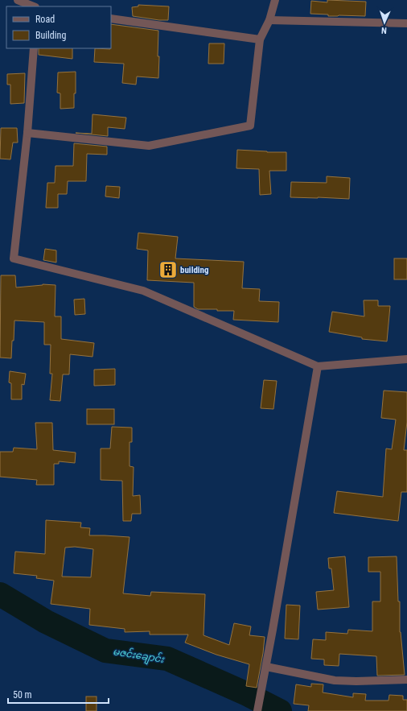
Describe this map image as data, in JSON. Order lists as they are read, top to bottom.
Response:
{
  "water": ["မဇင်းချောင်း"],
  "places": {
    "building": ["building"]
  },
  "legend": ["Road", "Building"],
  "scale_bar": "50 m",
  "north": "bottom"
}
